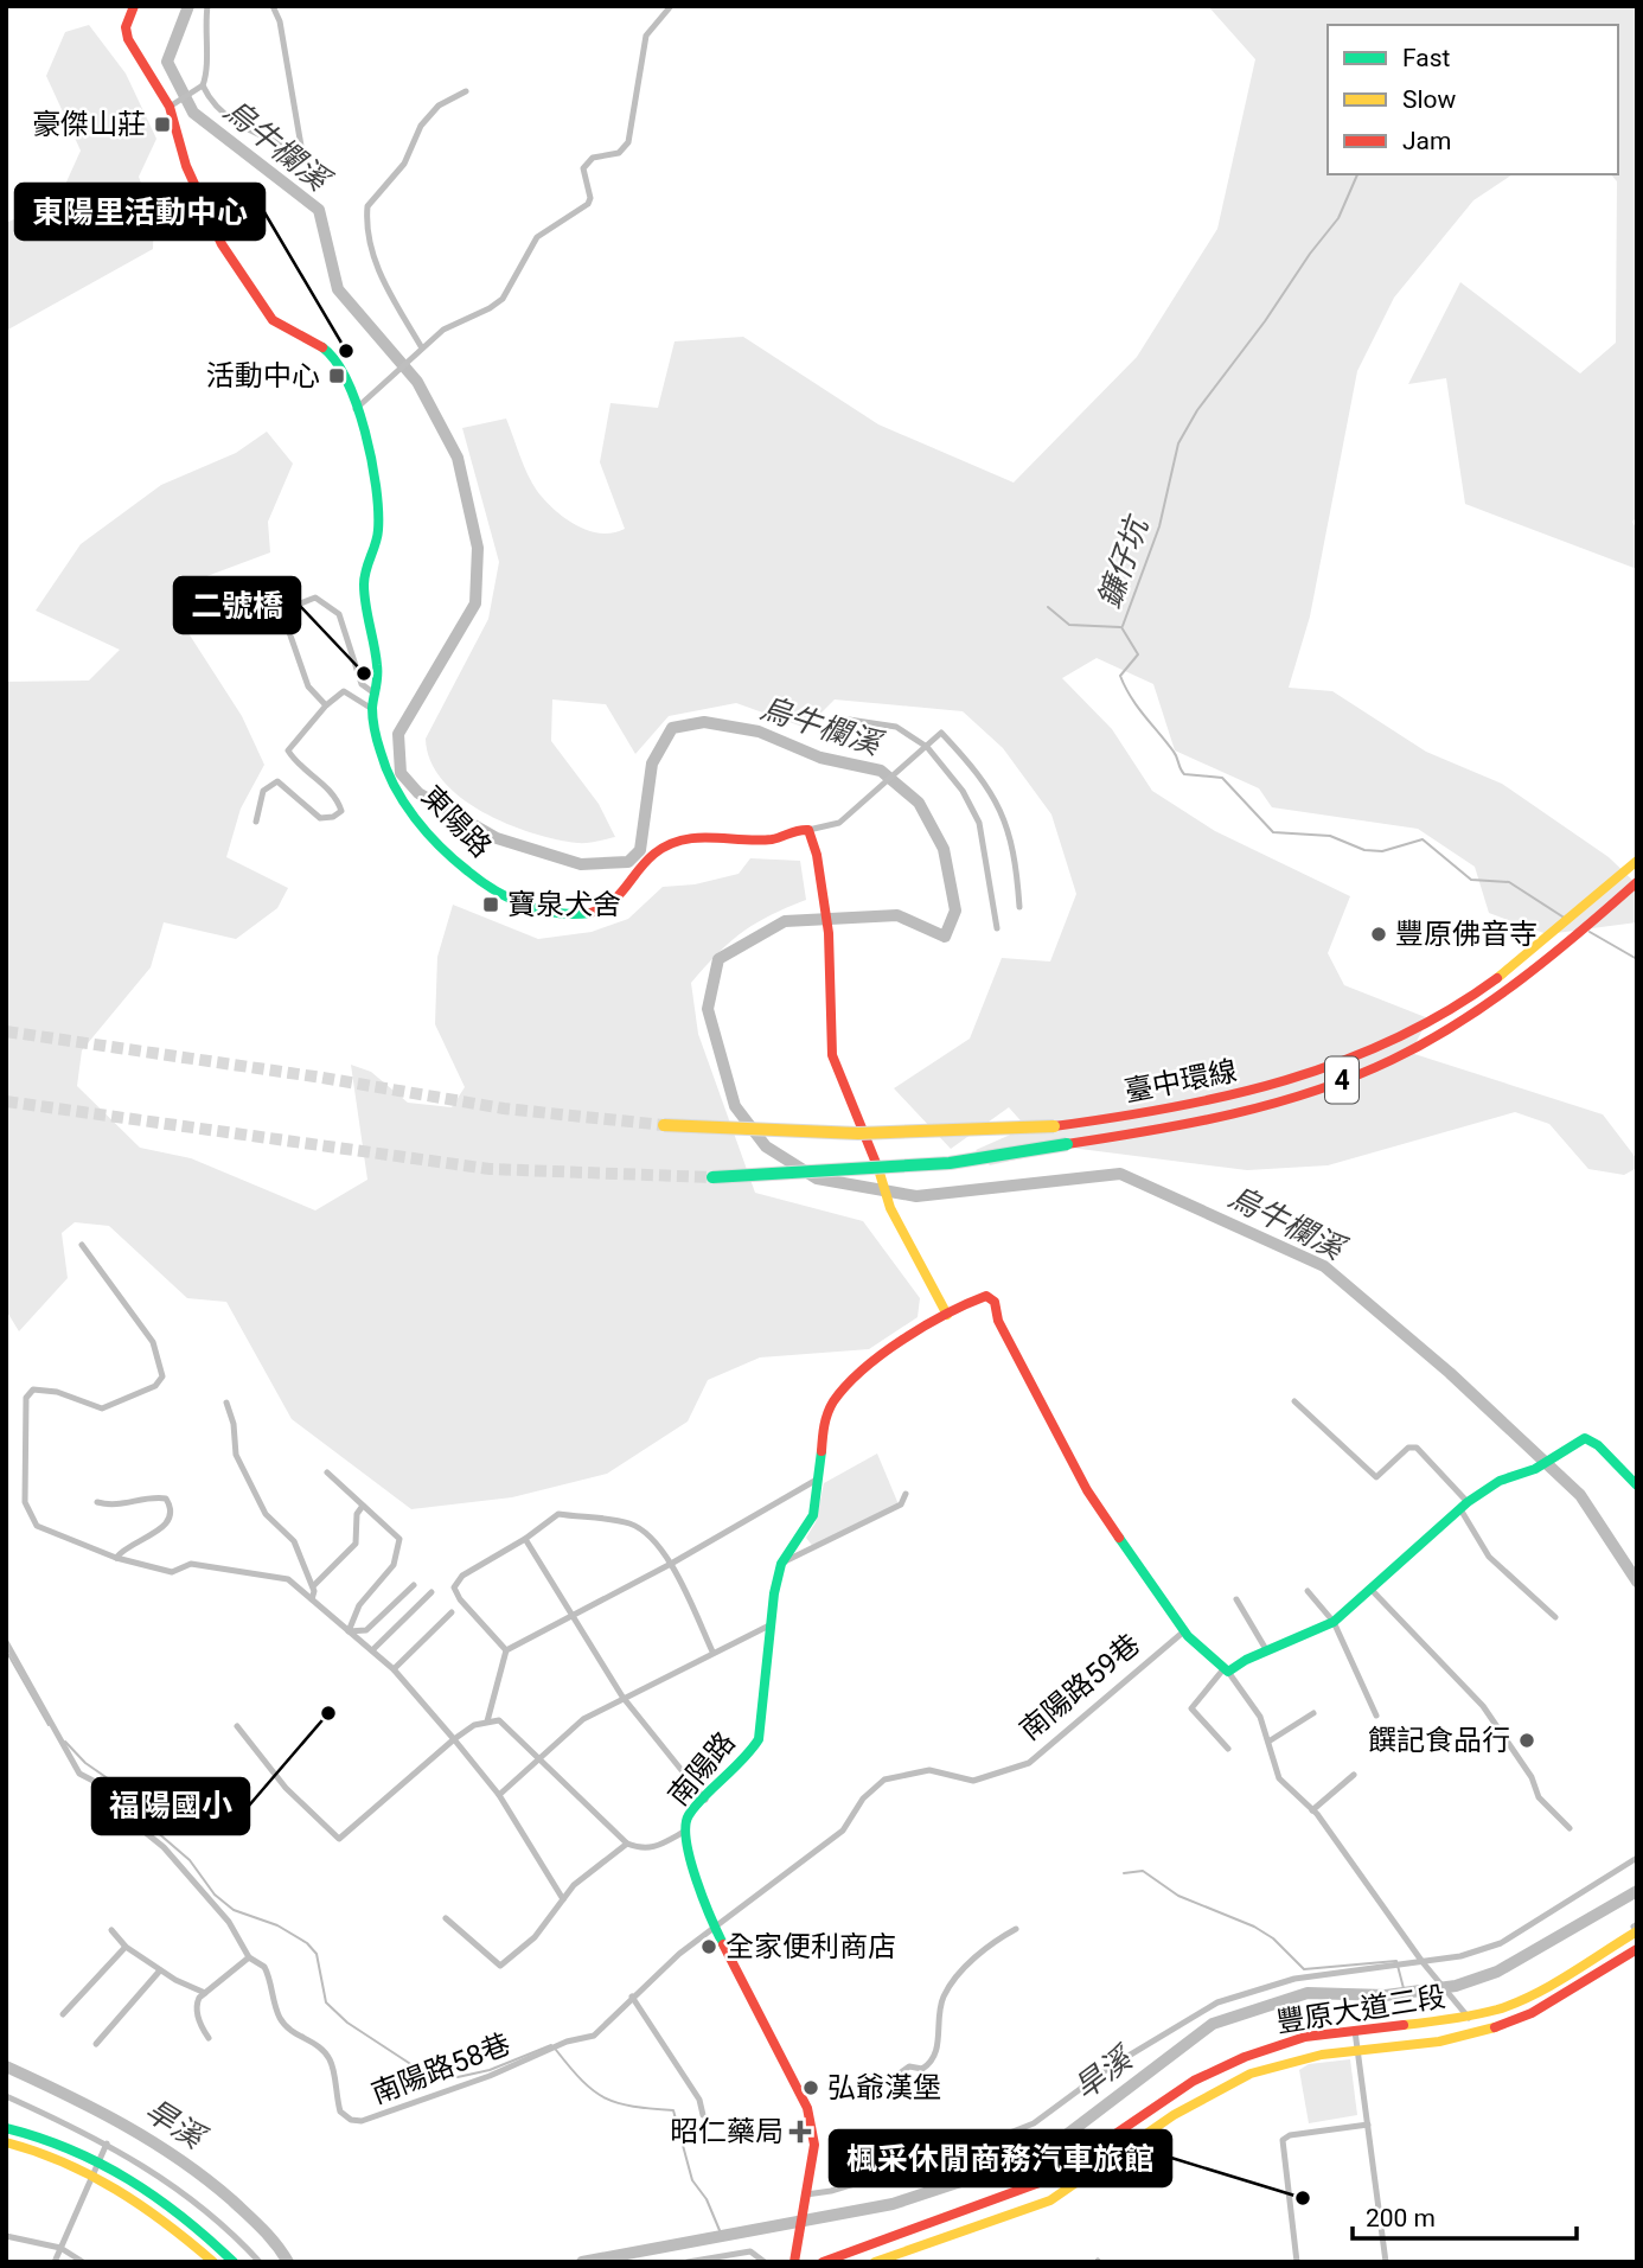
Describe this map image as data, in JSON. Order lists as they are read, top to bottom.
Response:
{
  "streets": {
    "main road": [
      "東陽路",
      "4",
      "臺中環線",
      "南陽路",
      "豐原大道三段"
    ],
    "street": ["南陽路59巷", "南陽路58巷"]
  },
  "crossings": [
    ["南陽路59巷", "南陽路"],
    ["南陽路59巷", "南陽路58巷"],
    ["南陽路", "南陽路58巷"]
  ],
  "water": ["烏牛欄溪", "鐮仔坑", "旱溪"],
  "places": {
    "transit": ["豪傑山莊", "活動中心", "寶泉犬舍"],
    "other": [
      "東陽里活動中心",
      "二號橋",
      "豐原佛音寺",
      "福陽國小",
      "饌記食品行",
      "全家便利商店",
      "弘爺漢堡",
      "楓采休閒商務汽車旅館"
    ],
    "health": ["昭仁藥局"]
  },
  "legend": ["Fast", "Slow", "Jam"],
  "scale_bar": "200 m"
}
